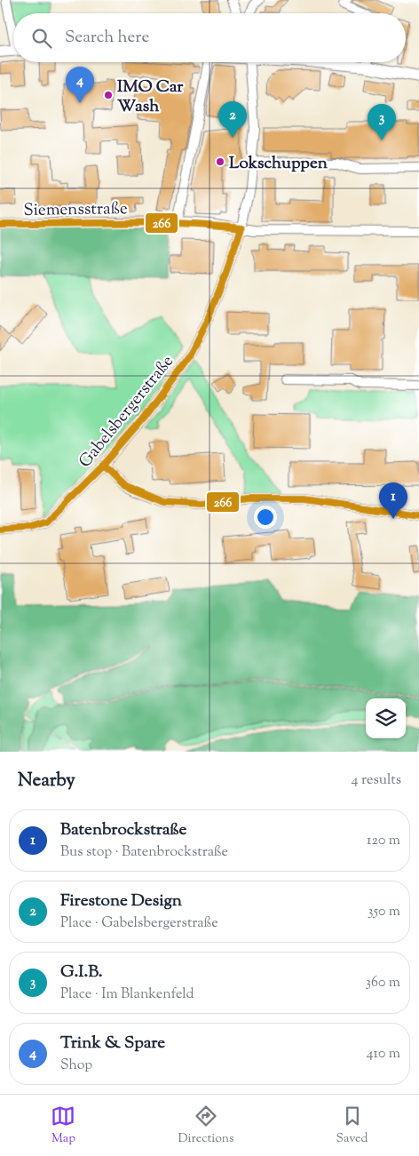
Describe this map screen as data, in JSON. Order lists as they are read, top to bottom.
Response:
{
  "streets": {
    "street": ["Siemensstraße", "Gabelsbergerstraße"]
  },
  "crossings": [
    ["Siemensstraße", "Gabelsbergerstraße"]
  ],
  "places": ["IMO Car Wash", "Lokschuppen"],
  "lines": ["transit line 266"],
  "page": {
    "search": "Search here",
    "pins": [
      "4",
      "2",
      "3",
      "1"
    ],
    "heading": ["Nearby", "4 results"],
    "list": [
      {
        "mark": "1",
        "name": "Batenbrockstraße",
        "note": "Bus stop · Batenbrockstraße",
        "value": "120 m"
      },
      {
        "mark": "2",
        "name": "Firestone Design",
        "note": "Place · Gabelsbergerstraße",
        "value": "350 m"
      },
      {
        "mark": "3",
        "name": "G.I.B.",
        "note": "Place · Im Blankenfeld",
        "value": "360 m"
      },
      {
        "mark": "4",
        "name": "Trink & Spare",
        "note": "Shop",
        "value": "410 m"
      }
    ],
    "nav": ["Map", "Directions", "Saved"]
  }
}
